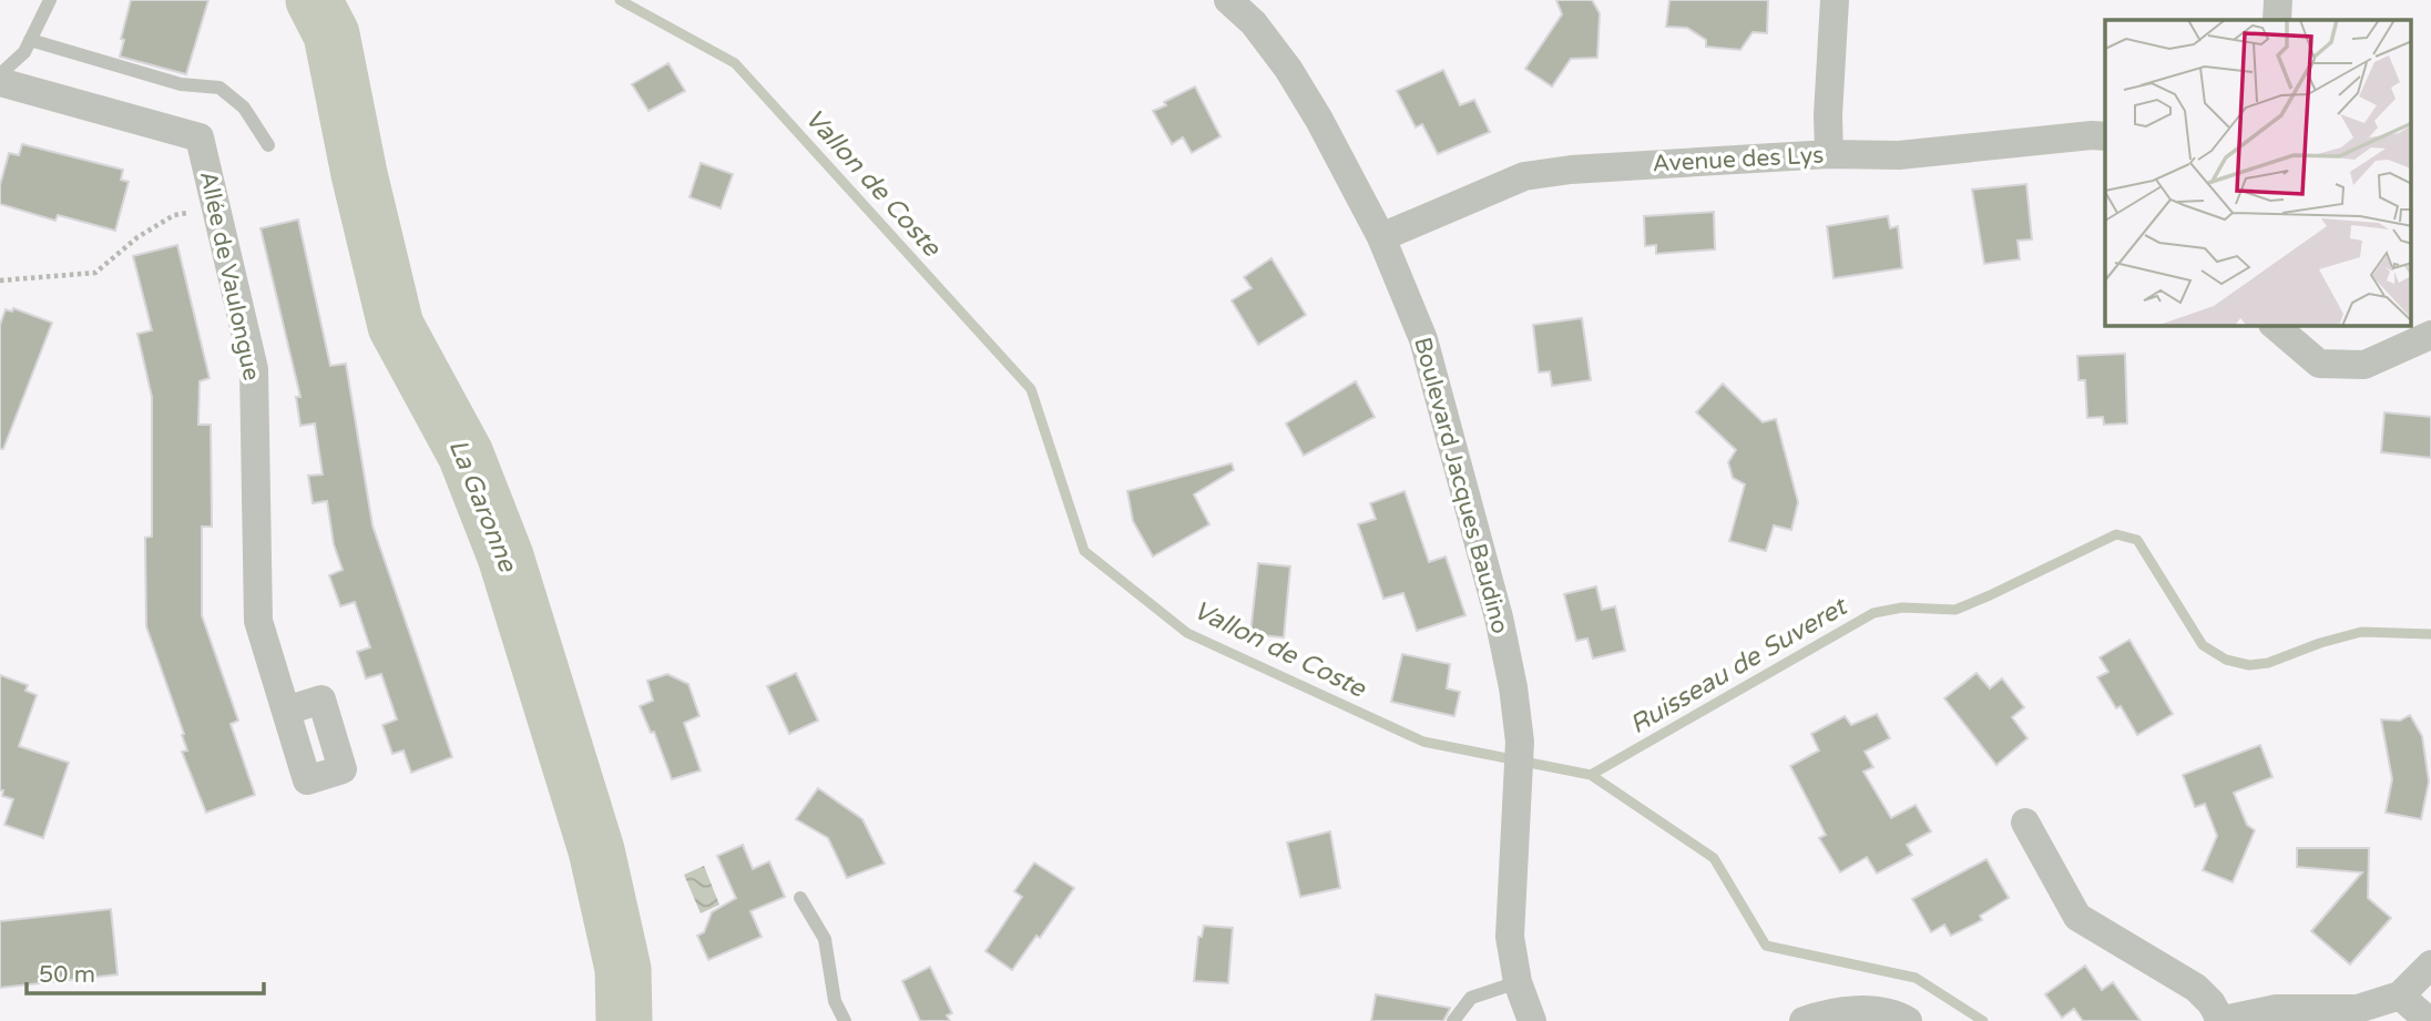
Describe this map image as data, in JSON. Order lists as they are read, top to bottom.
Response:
{
  "streets": {
    "street": ["Avenue des Lys", "Allée de Vaulongue", "Boulevard Jacques Baudino"]
  },
  "crossings": [
    ["Avenue des Lys", "Boulevard Jacques Baudino"]
  ],
  "water": ["Vallon de Coste", "La Garonne", "Ruisseau de Suveret"],
  "scale_bar": "50 m"
}
